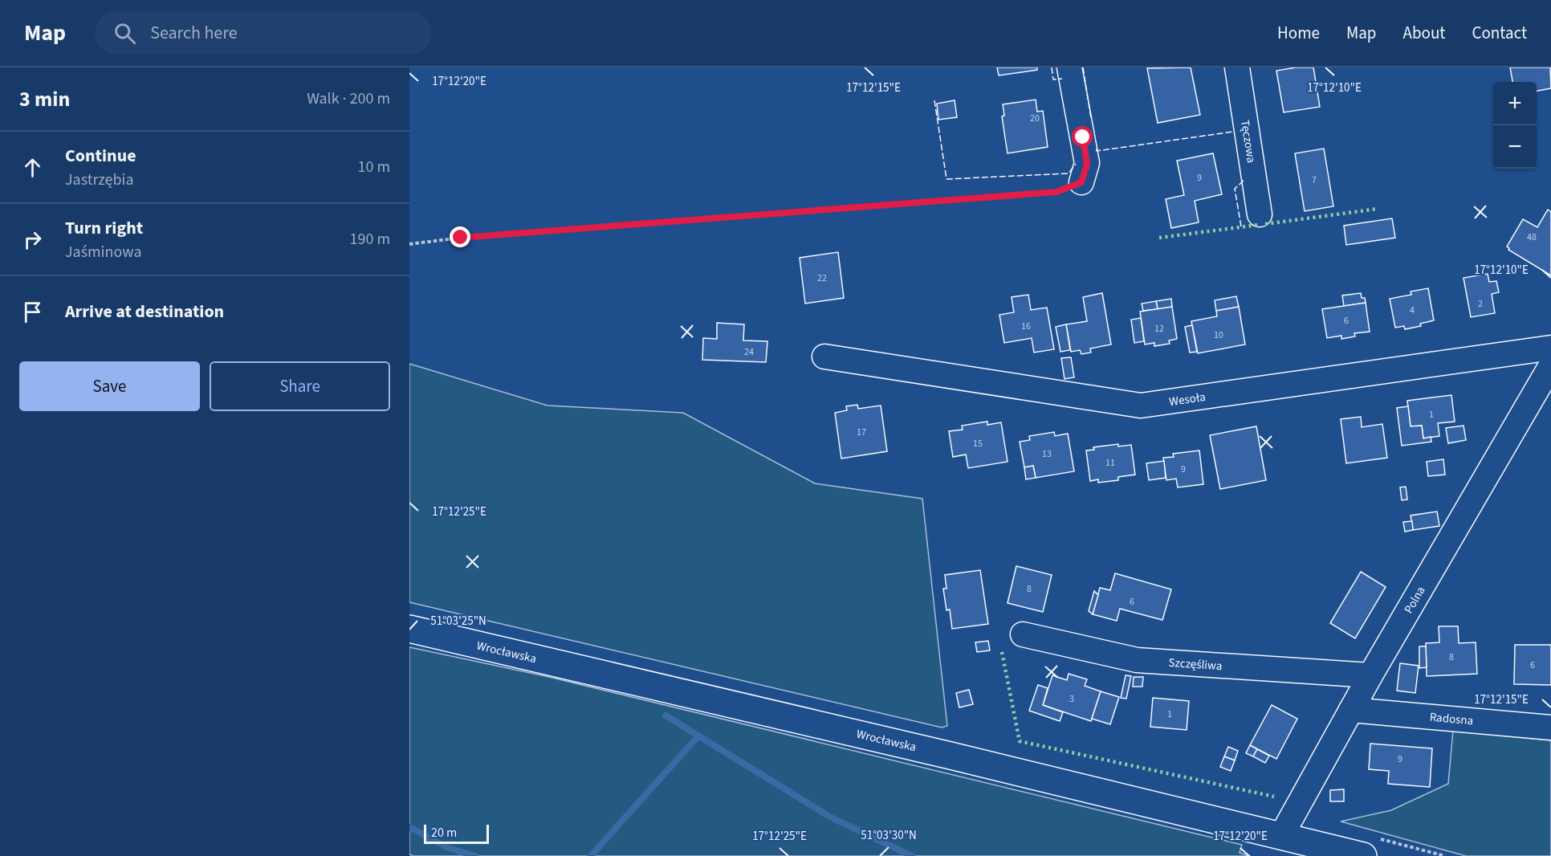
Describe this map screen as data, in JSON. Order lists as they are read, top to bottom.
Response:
{
  "streets": {
    "main road": ["Wrocławska"],
    "street": [
      "Tęczowa",
      "Wesoła",
      "Polna",
      "Szczęśliwa",
      "Radosna"
    ]
  },
  "crossings": [
    ["Polna", "Wrocławska"],
    ["Polna", "Szczęśliwa"],
    ["Polna", "Radosna"]
  ],
  "house_numbers": [
    "20",
    "9",
    "7",
    "48",
    "22",
    "2",
    "4",
    "6",
    "16",
    "12",
    "10",
    "24",
    "1",
    "17",
    "15",
    "13",
    "11",
    "9",
    "8",
    "6",
    "8",
    "6",
    "3",
    "1",
    "9"
  ],
  "scale_bar": "20 m",
  "page": {
    "header": "Map",
    "search": "Search here",
    "nav": [
      "Home",
      "Map",
      "About",
      "Contact"
    ],
    "heading": ["3 min", "Walk · 200 m"],
    "map_buttons": ["+", "−"],
    "list": [
      ["Continue", "Jastrzębia", "10 m"],
      ["Turn right", "Jaśminowa", "190 m"],
      "Arrive at destination"
    ],
    "buttons": ["Save", "Share"],
    "scale": "20 m"
  },
  "coordinates": [
    "17°12'20\"E",
    "17°12'15\"E",
    "17°12'10\"E",
    "17°12'25\"E",
    "51°03'25\"N",
    "51°03'30\"N"
  ]
}
